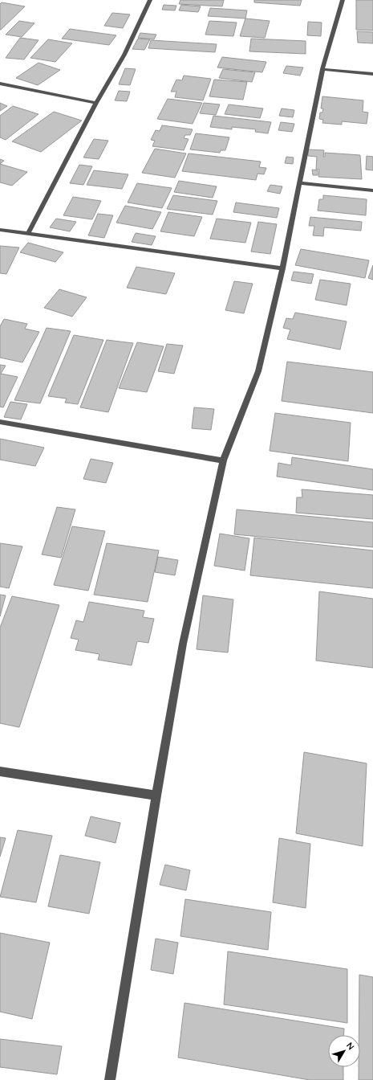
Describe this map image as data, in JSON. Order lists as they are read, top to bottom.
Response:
{
  "north": "top right"
}
